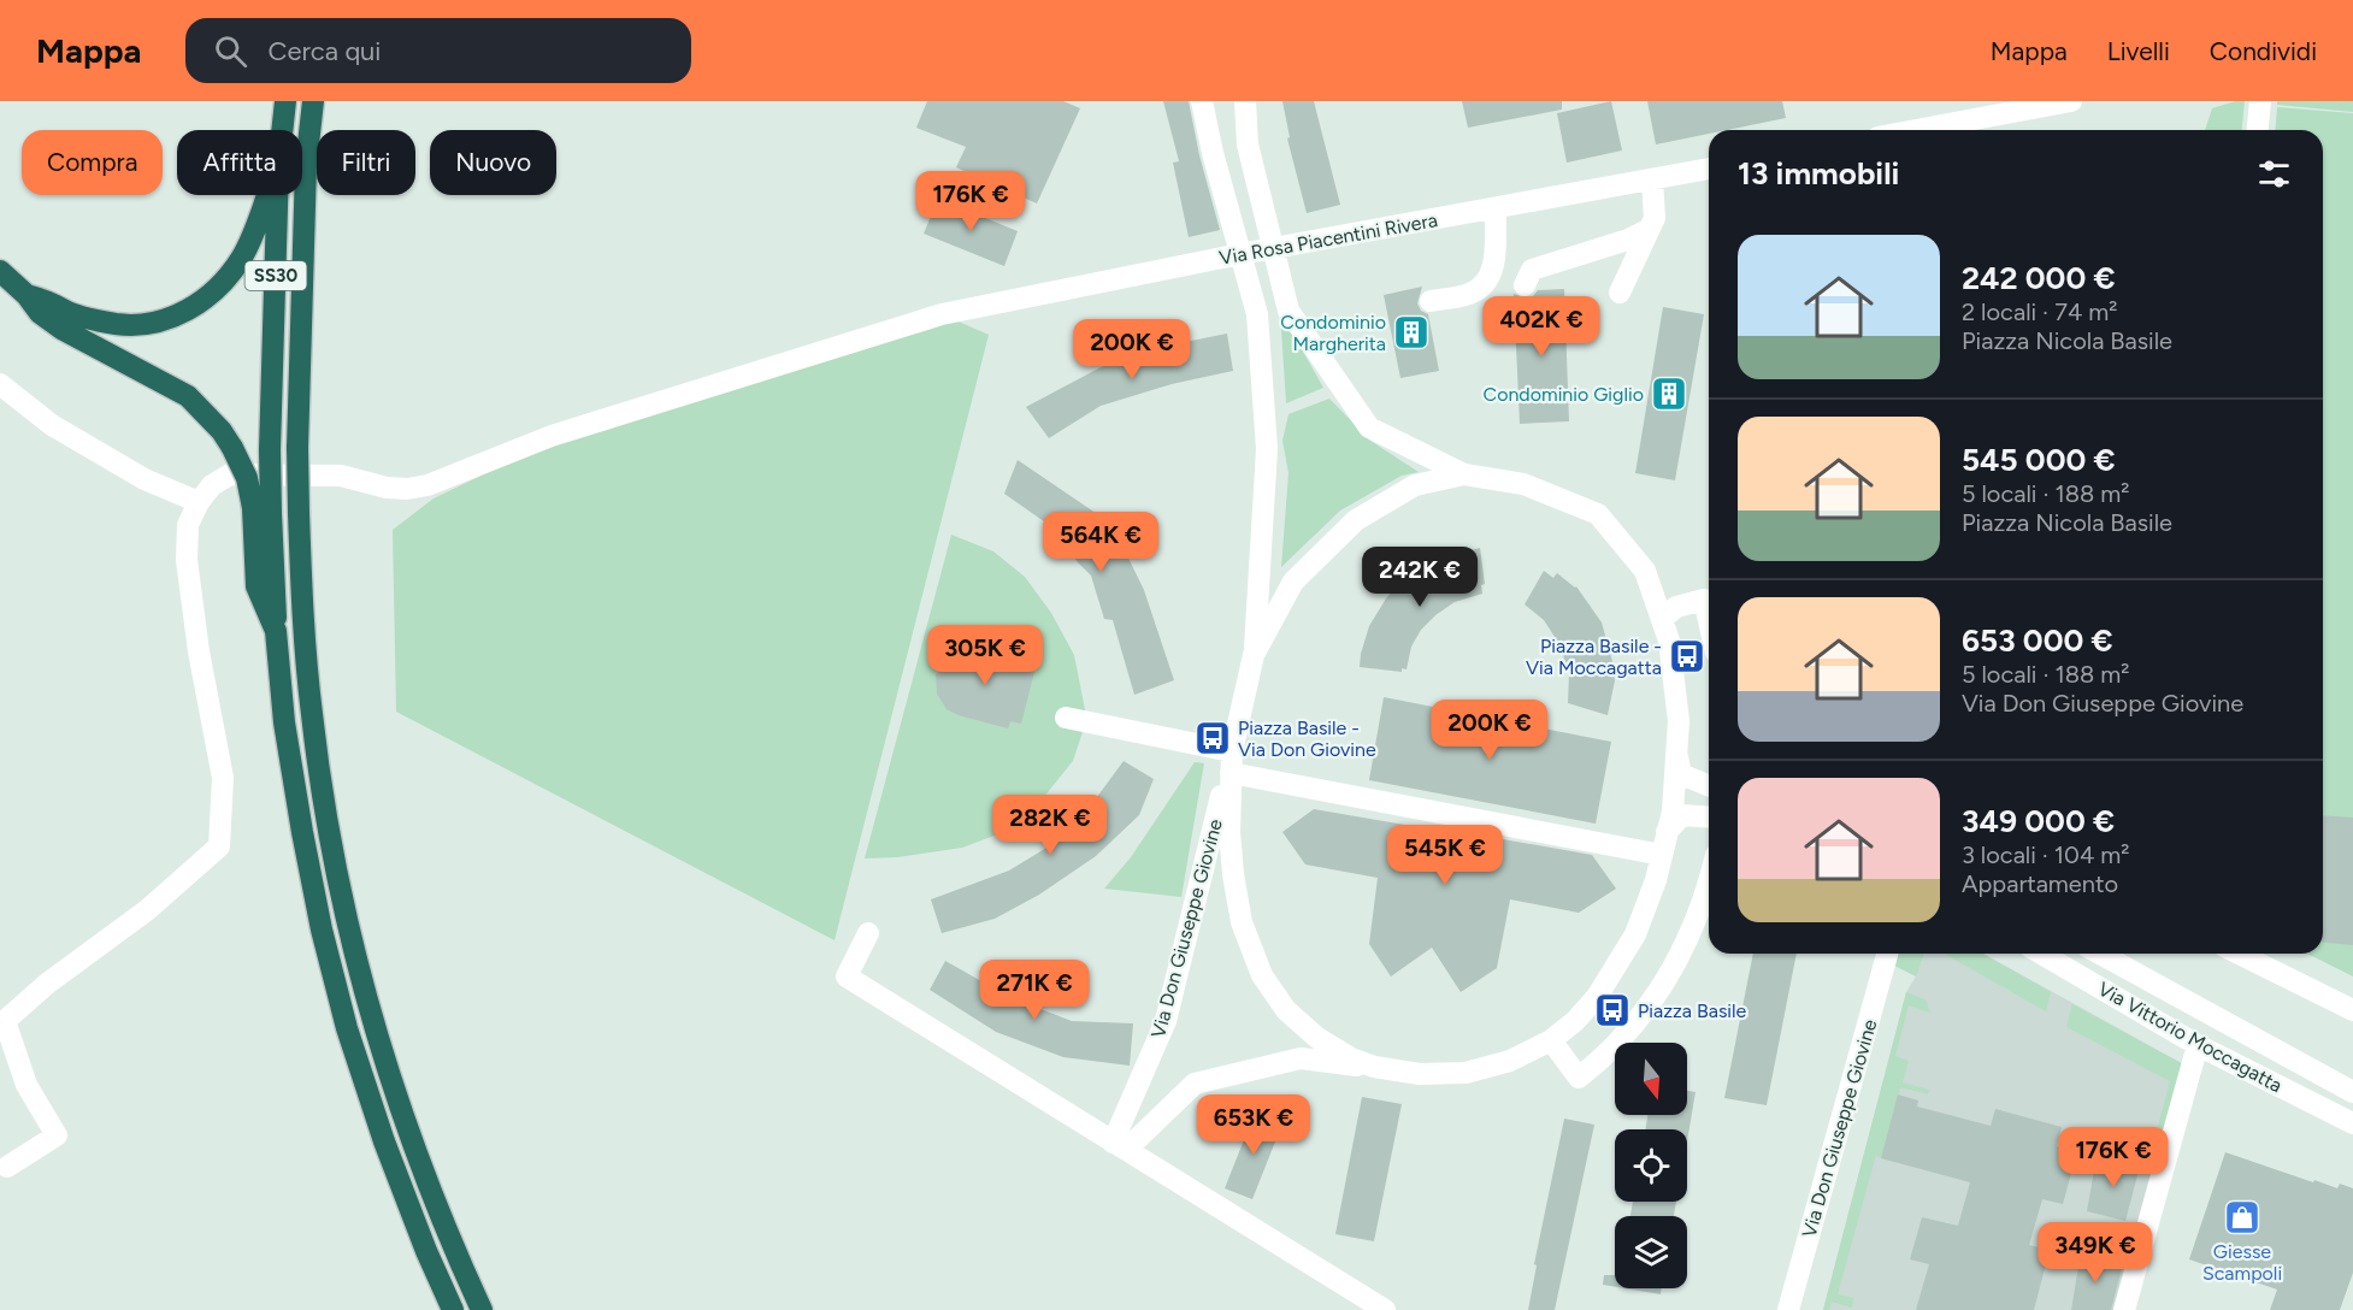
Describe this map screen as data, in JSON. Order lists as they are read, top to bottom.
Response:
{
  "streets": {
    "highway": ["SS30"],
    "street": ["Via Rosa Piacentini Rivera", "Via Don Giuseppe Giovine", "Via Vittorio Moccagatta"]
  },
  "places": {
    "building": ["Condominio Margherita", "Condominio Giglio"],
    "bus stop": ["Piazza Basile - Via Moccagatta", "Piazza Basile - Via Don Giovine", "Piazza Basile"],
    "shop": ["Giesse Scampoli"]
  },
  "north": "bottom",
  "page": {
    "header": "Mappa",
    "search": "Cerca qui",
    "nav": ["Mappa", "Livelli", "Condividi"],
    "chip": [
      "Compra",
      "Affitta",
      "Filtri",
      "Nuovo"
    ],
    "heading": "13 immobili",
    "price": [
      "176K €",
      "402K €",
      "200K €",
      "564K €",
      "242K €",
      "305K €",
      "200K €",
      "282K €",
      "545K €",
      "271K €",
      "653K €",
      "176K €",
      "349K €"
    ],
    "list": [
      {
        "name": "242 000 €",
        "note": "2 locali · 74 m² · Piazza Nicola Basile"
      },
      {
        "name": "545 000 €",
        "note": "5 locali · 188 m² · Piazza Nicola Basile"
      },
      {
        "name": "653 000 €",
        "note": "5 locali · 188 m² · Via Don Giuseppe Giovine"
      },
      {
        "name": "349 000 €",
        "note": "3 locali · 104 m² · Appartamento"
      }
    ]
  }
}
